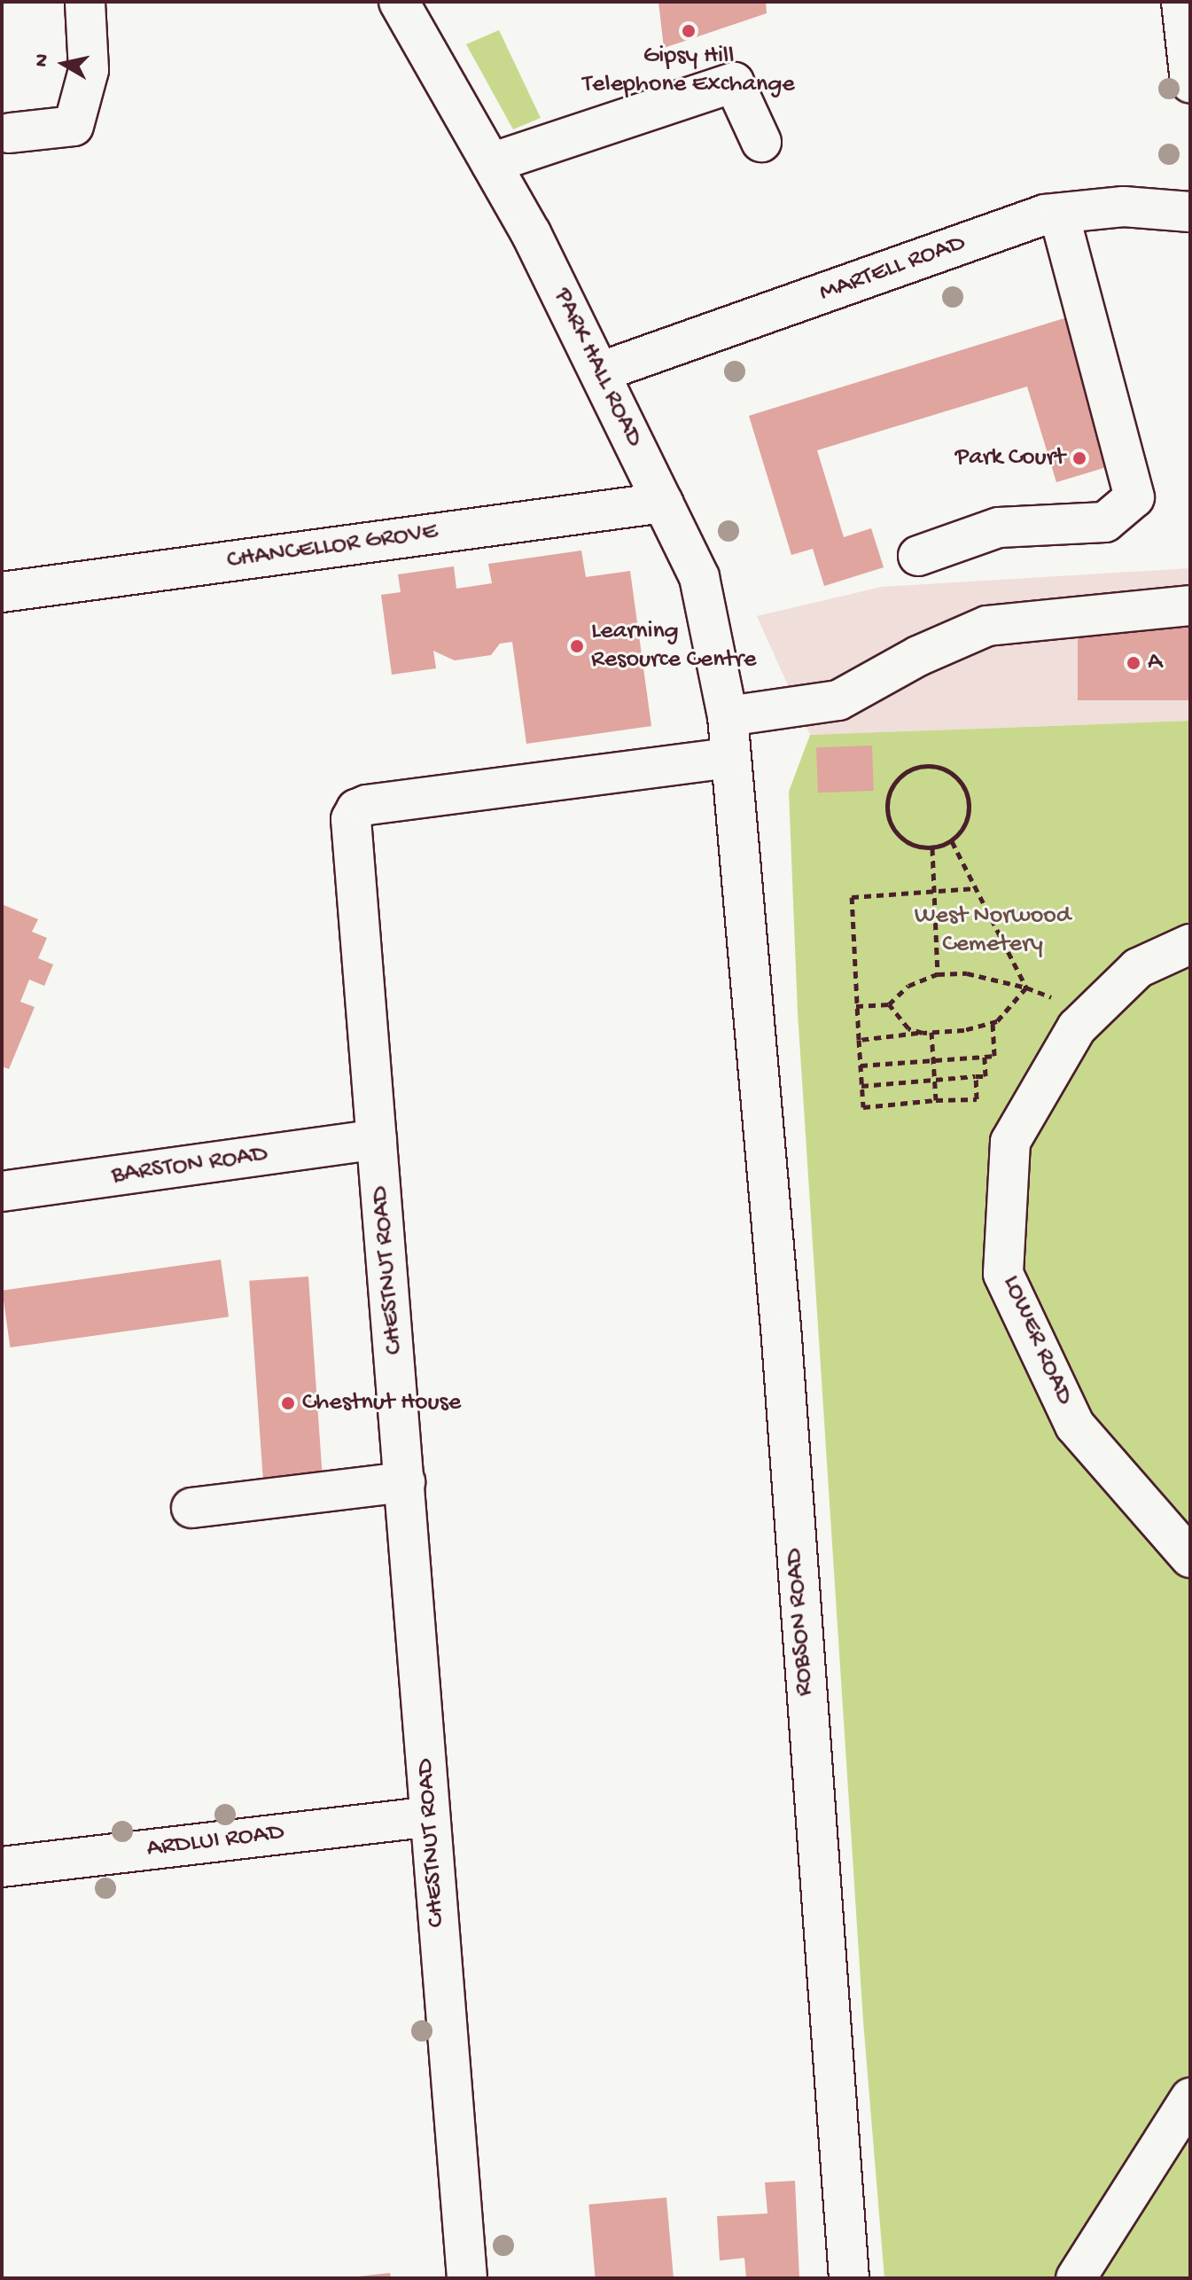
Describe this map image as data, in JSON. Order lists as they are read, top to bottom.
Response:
{
  "streets": {
    "street": [
      "MARTELL ROAD",
      "PARK HALL ROAD",
      "CHANCELLOR GROVE",
      "BARSTON ROAD",
      "CHESTNUT ROAD",
      "LOWER ROAD",
      "ROBSON ROAD",
      "ARDLUI ROAD"
    ]
  },
  "crossings": [
    ["MARTELL ROAD", "PARK HALL ROAD"],
    ["PARK HALL ROAD", "CHANCELLOR GROVE"],
    ["PARK HALL ROAD", "CHESTNUT ROAD"],
    ["PARK HALL ROAD", "ROBSON ROAD"],
    ["BARSTON ROAD", "CHESTNUT ROAD"],
    ["CHESTNUT ROAD", "ROBSON ROAD"],
    ["CHESTNUT ROAD", "ARDLUI ROAD"]
  ],
  "parks": ["West Norwood Cemetery"],
  "places": [
    "Gipsy Hill Telephone Exchange",
    "Park Court",
    "Learning Resource Centre",
    "A",
    "Chestnut House"
  ],
  "north": "left"
}
